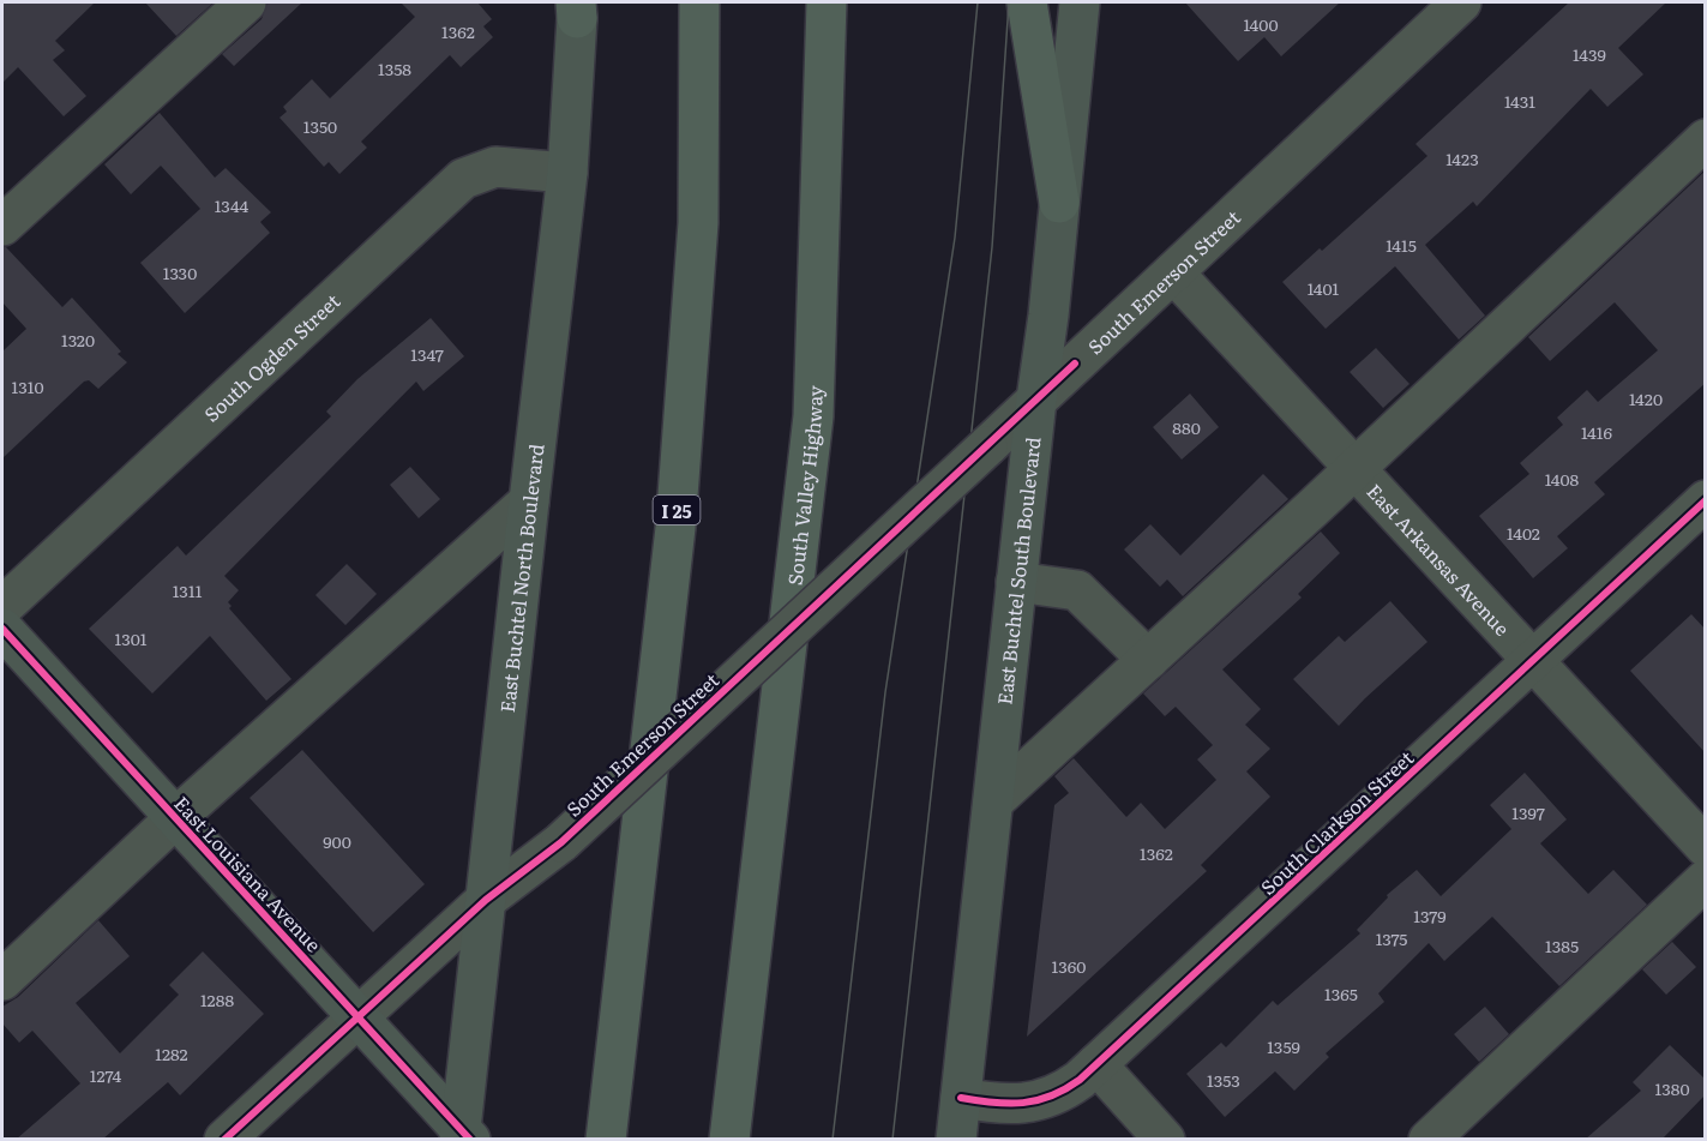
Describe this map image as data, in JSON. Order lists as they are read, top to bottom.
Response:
{
  "streets": {
    "highway": ["South Valley Highway", "I 25"],
    "main road": ["East Buchtel South Boulevard", "East Buchtel North Boulevard", "East Louisiana Avenue"],
    "street": [
      "South Emerson Street",
      "South Ogden Street",
      "East Arkansas Avenue",
      "South Clarkson Street"
    ]
  },
  "crossings": [
    ["South Emerson Street", "East Arkansas Avenue"],
    ["South Emerson Street", "East Buchtel South Boulevard"],
    ["South Emerson Street", "East Buchtel North Boulevard"],
    ["South Emerson Street", "East Louisiana Avenue"],
    ["South Ogden Street", "East Buchtel North Boulevard"],
    ["East Arkansas Avenue", "South Clarkson Street"],
    ["East Buchtel South Boulevard", "South Clarkson Street"],
    ["East Buchtel North Boulevard", "East Louisiana Avenue"]
  ],
  "house_numbers": [
    "1400",
    "1362",
    "1439",
    "1358",
    "1431",
    "1350",
    "1423",
    "1344",
    "1415",
    "1330",
    "1401",
    "1320",
    "1347",
    "1310",
    "1420",
    "880",
    "1416",
    "1408",
    "1402",
    "1311",
    "1301",
    "1397",
    "900",
    "1362",
    "1379",
    "1375",
    "1385",
    "1360",
    "1365",
    "1288",
    "1359",
    "1282",
    "1274",
    "1353",
    "1380"
  ]
}
